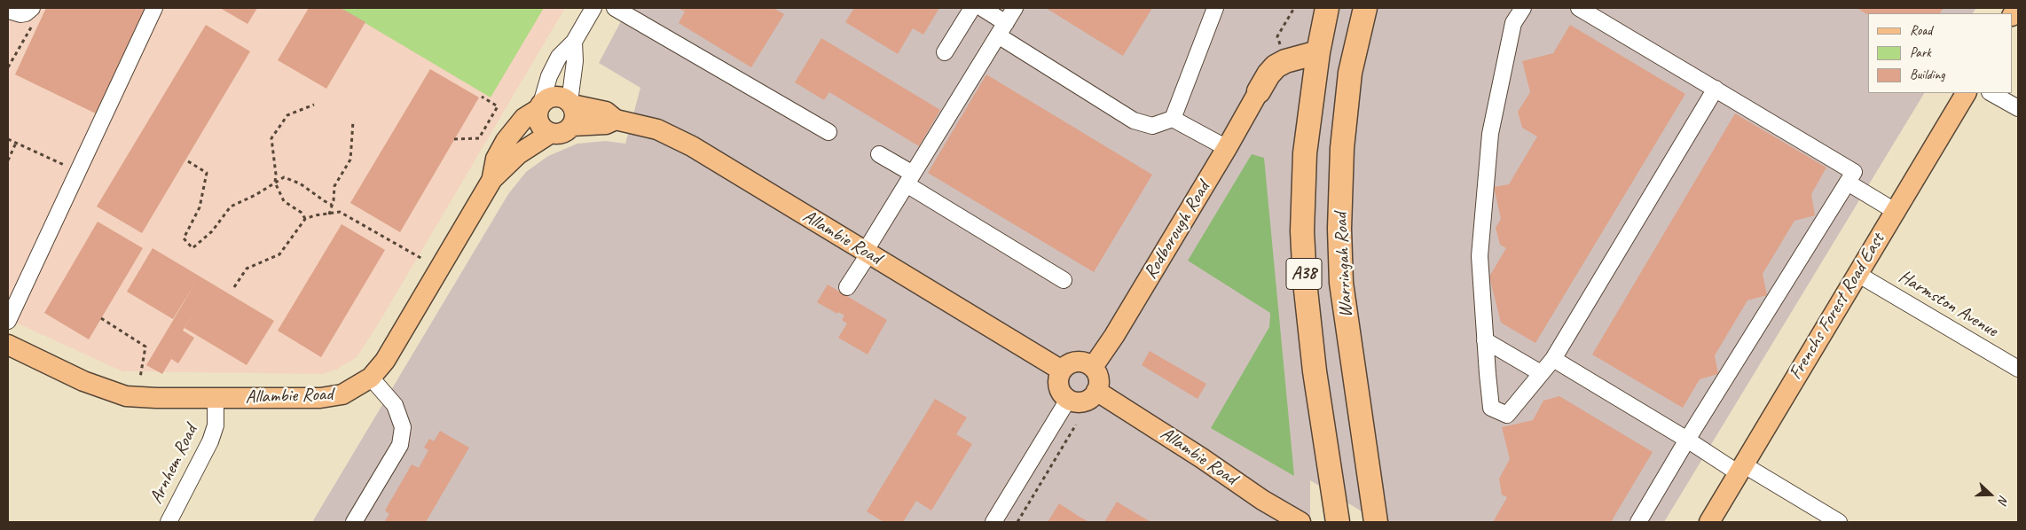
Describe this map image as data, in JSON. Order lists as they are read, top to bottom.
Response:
{
  "streets": {
    "highway": ["Warringah Road", "A38"],
    "main road": ["Rodborough Road", "Allambie Road", "Frenchs Forest Road East"],
    "street": ["Harmston Avenue", "Arnhem Road"]
  },
  "crossings": [
    ["Rodborough Road", "Allambie Road"],
    ["Allambie Road", "Arnhem Road"],
    ["Harmston Avenue", "Frenchs Forest Road East"]
  ],
  "legend": ["Road", "Park", "Building"],
  "north": "right"
}
